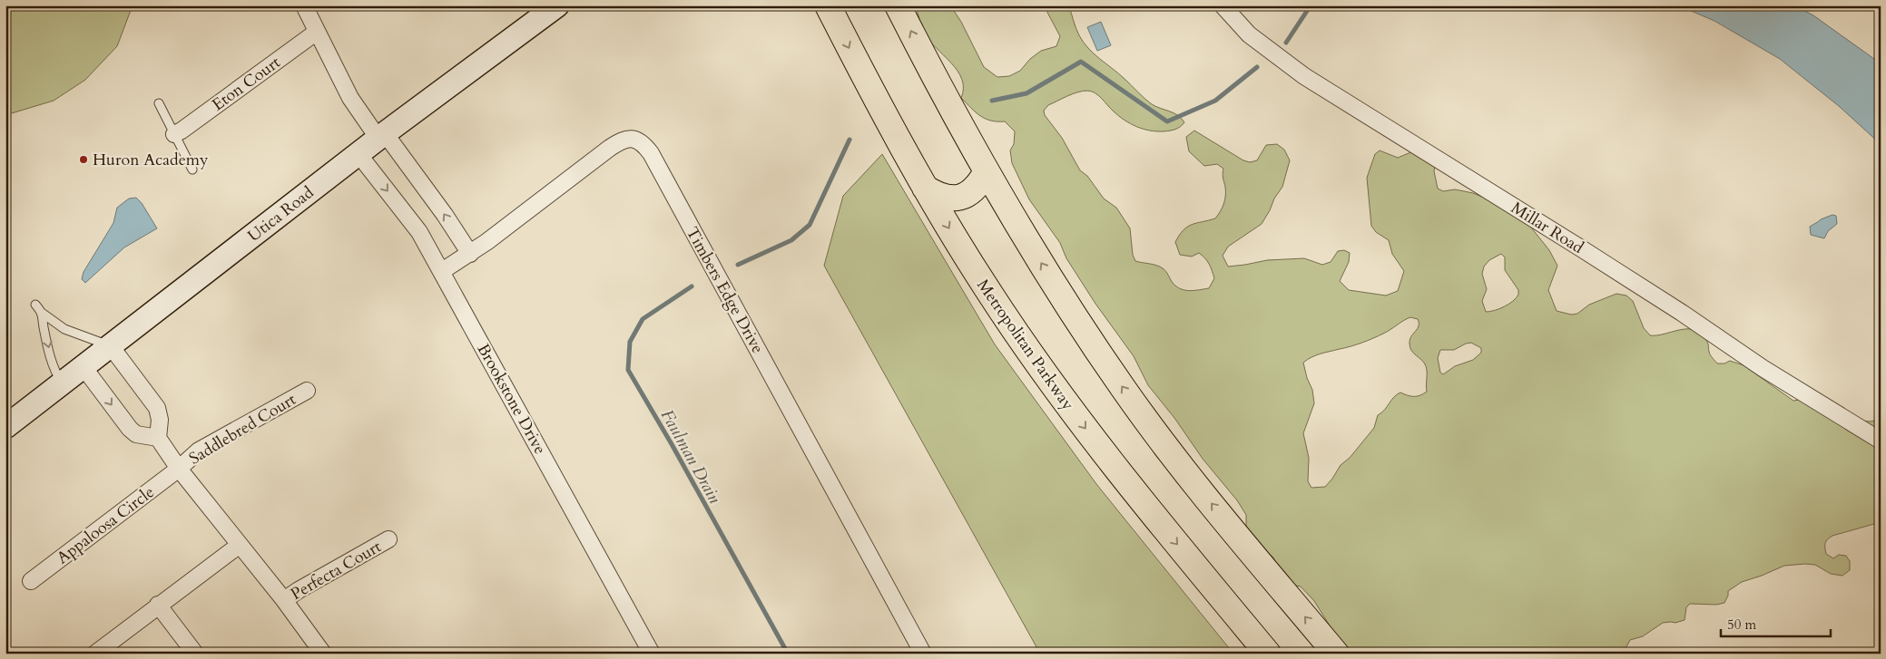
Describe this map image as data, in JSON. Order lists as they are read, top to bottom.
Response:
{
  "streets": {
    "main road": ["Utica Road", "Metropolitan Parkway"],
    "street": [
      "Eton Court",
      "Millar Road",
      "Timbers Edge Drive",
      "Brookstone Drive",
      "Saddlebred Court",
      "Appaloosa Circle",
      "Perfecta Court"
    ]
  },
  "crossings": [
    ["Utica Road", "Brookstone Drive"],
    ["Timbers Edge Drive", "Brookstone Drive"],
    ["Saddlebred Court", "Appaloosa Circle"]
  ],
  "water": ["Faulman Drain"],
  "places": ["Huron Academy"],
  "scale_bar": "50 m"
}
